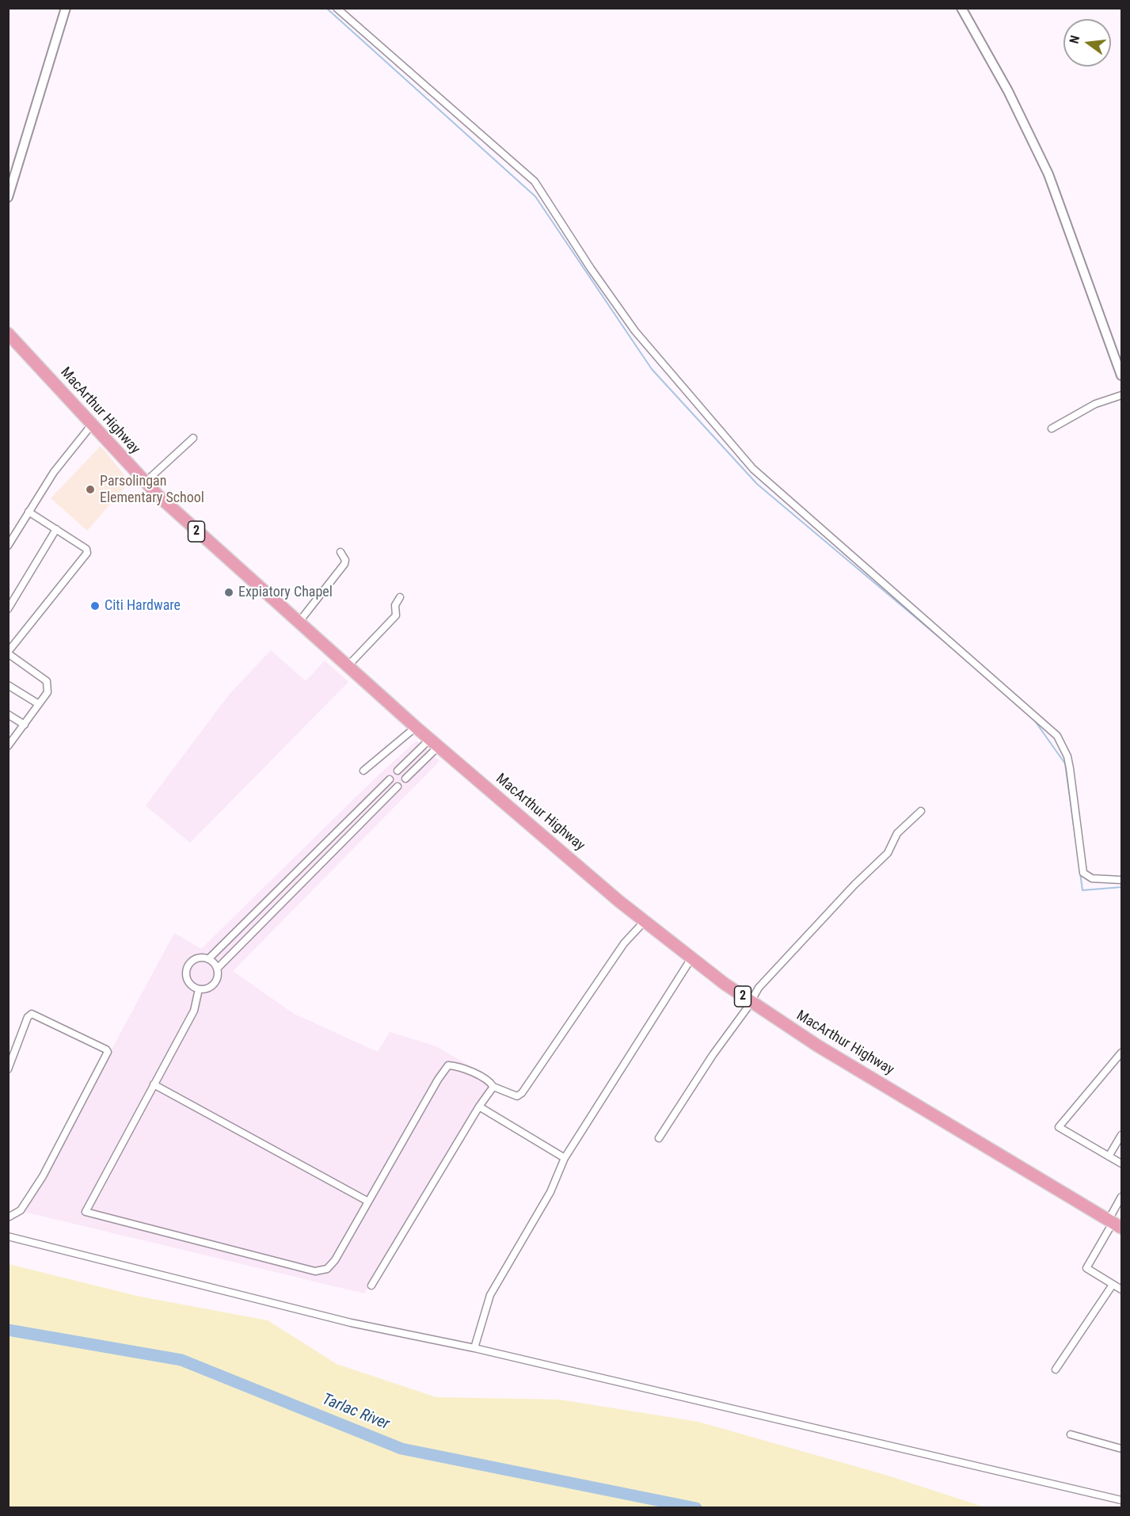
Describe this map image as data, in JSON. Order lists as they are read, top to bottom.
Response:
{
  "streets": {
    "highway": ["MacArthur Highway", "2"]
  },
  "water": ["Tarlac River"],
  "places": ["Parsolingan Elementary School", "Expiatory Chapel", "Citi Hardware"],
  "north": "left"
}
